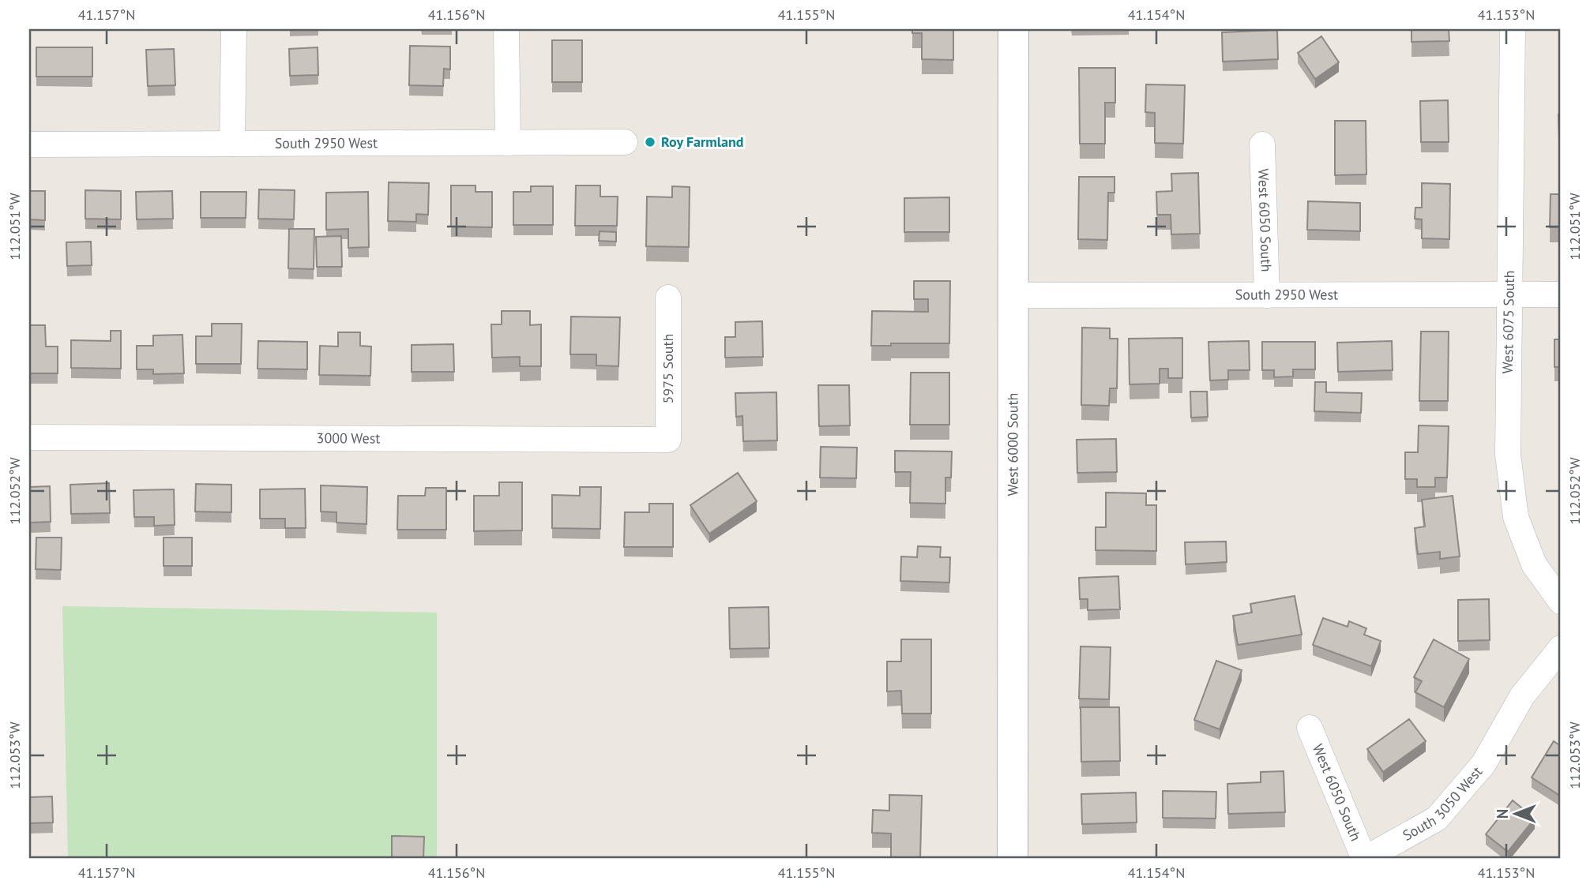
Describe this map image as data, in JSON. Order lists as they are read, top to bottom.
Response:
{
  "streets": {
    "street": [
      "South 2950 West",
      "West 6050 South",
      "West 6075 South",
      "5975 South",
      "3000 West",
      "West 6000 South",
      "South 3050 West"
    ]
  },
  "crossings": [
    ["South 2950 West", "West 6050 South"],
    ["South 2950 West", "West 6075 South"],
    ["South 2950 West", "West 6000 South"],
    ["West 6050 South", "South 3050 West"],
    ["5975 South", "3000 West"]
  ],
  "places": ["Roy Farmland"],
  "north": "left",
  "coordinates": [
    "41.157°N",
    "41.156°N",
    "41.155°N",
    "41.154°N",
    "41.153°N",
    "112.051°W",
    "112.052°W",
    "112.053°W"
  ]
}
